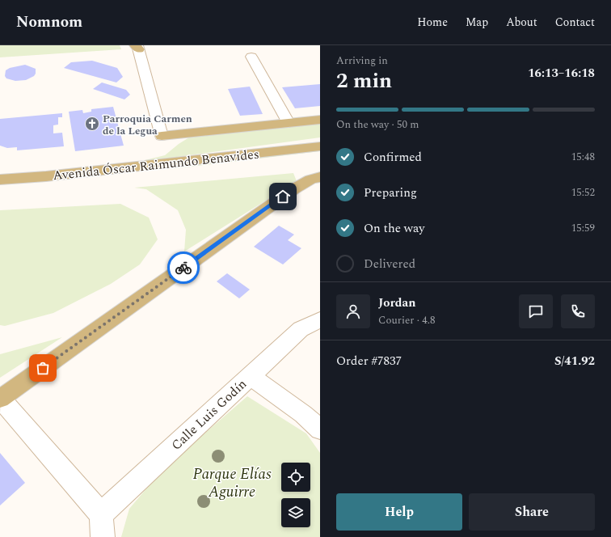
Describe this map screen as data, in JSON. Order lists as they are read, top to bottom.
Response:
{
  "streets": {
    "main road": ["Avenida Óscar Raimundo Benavides"],
    "street": ["Calle Luis Godín"]
  },
  "parks": ["Parque Elías Aguirre"],
  "places": {
    "church": ["Parroquia Carmen de la Legua"]
  },
  "page": {
    "header": "Nomnom",
    "nav": [
      "Home",
      "Map",
      "About",
      "Contact"
    ],
    "heading": ["2 min", "Arriving in", "16:13–16:18"],
    "panel": [
      "Jordan",
      "Courier · 4.8",
      "Order #7837",
      "S/41.92"
    ],
    "bar": "On the way · 50 m",
    "list": [
      ["Confirmed", "15:48"],
      ["Preparing", "15:52"],
      ["On the way", "15:59"],
      "Delivered"
    ],
    "buttons": ["Help", "Share"]
  }
}
